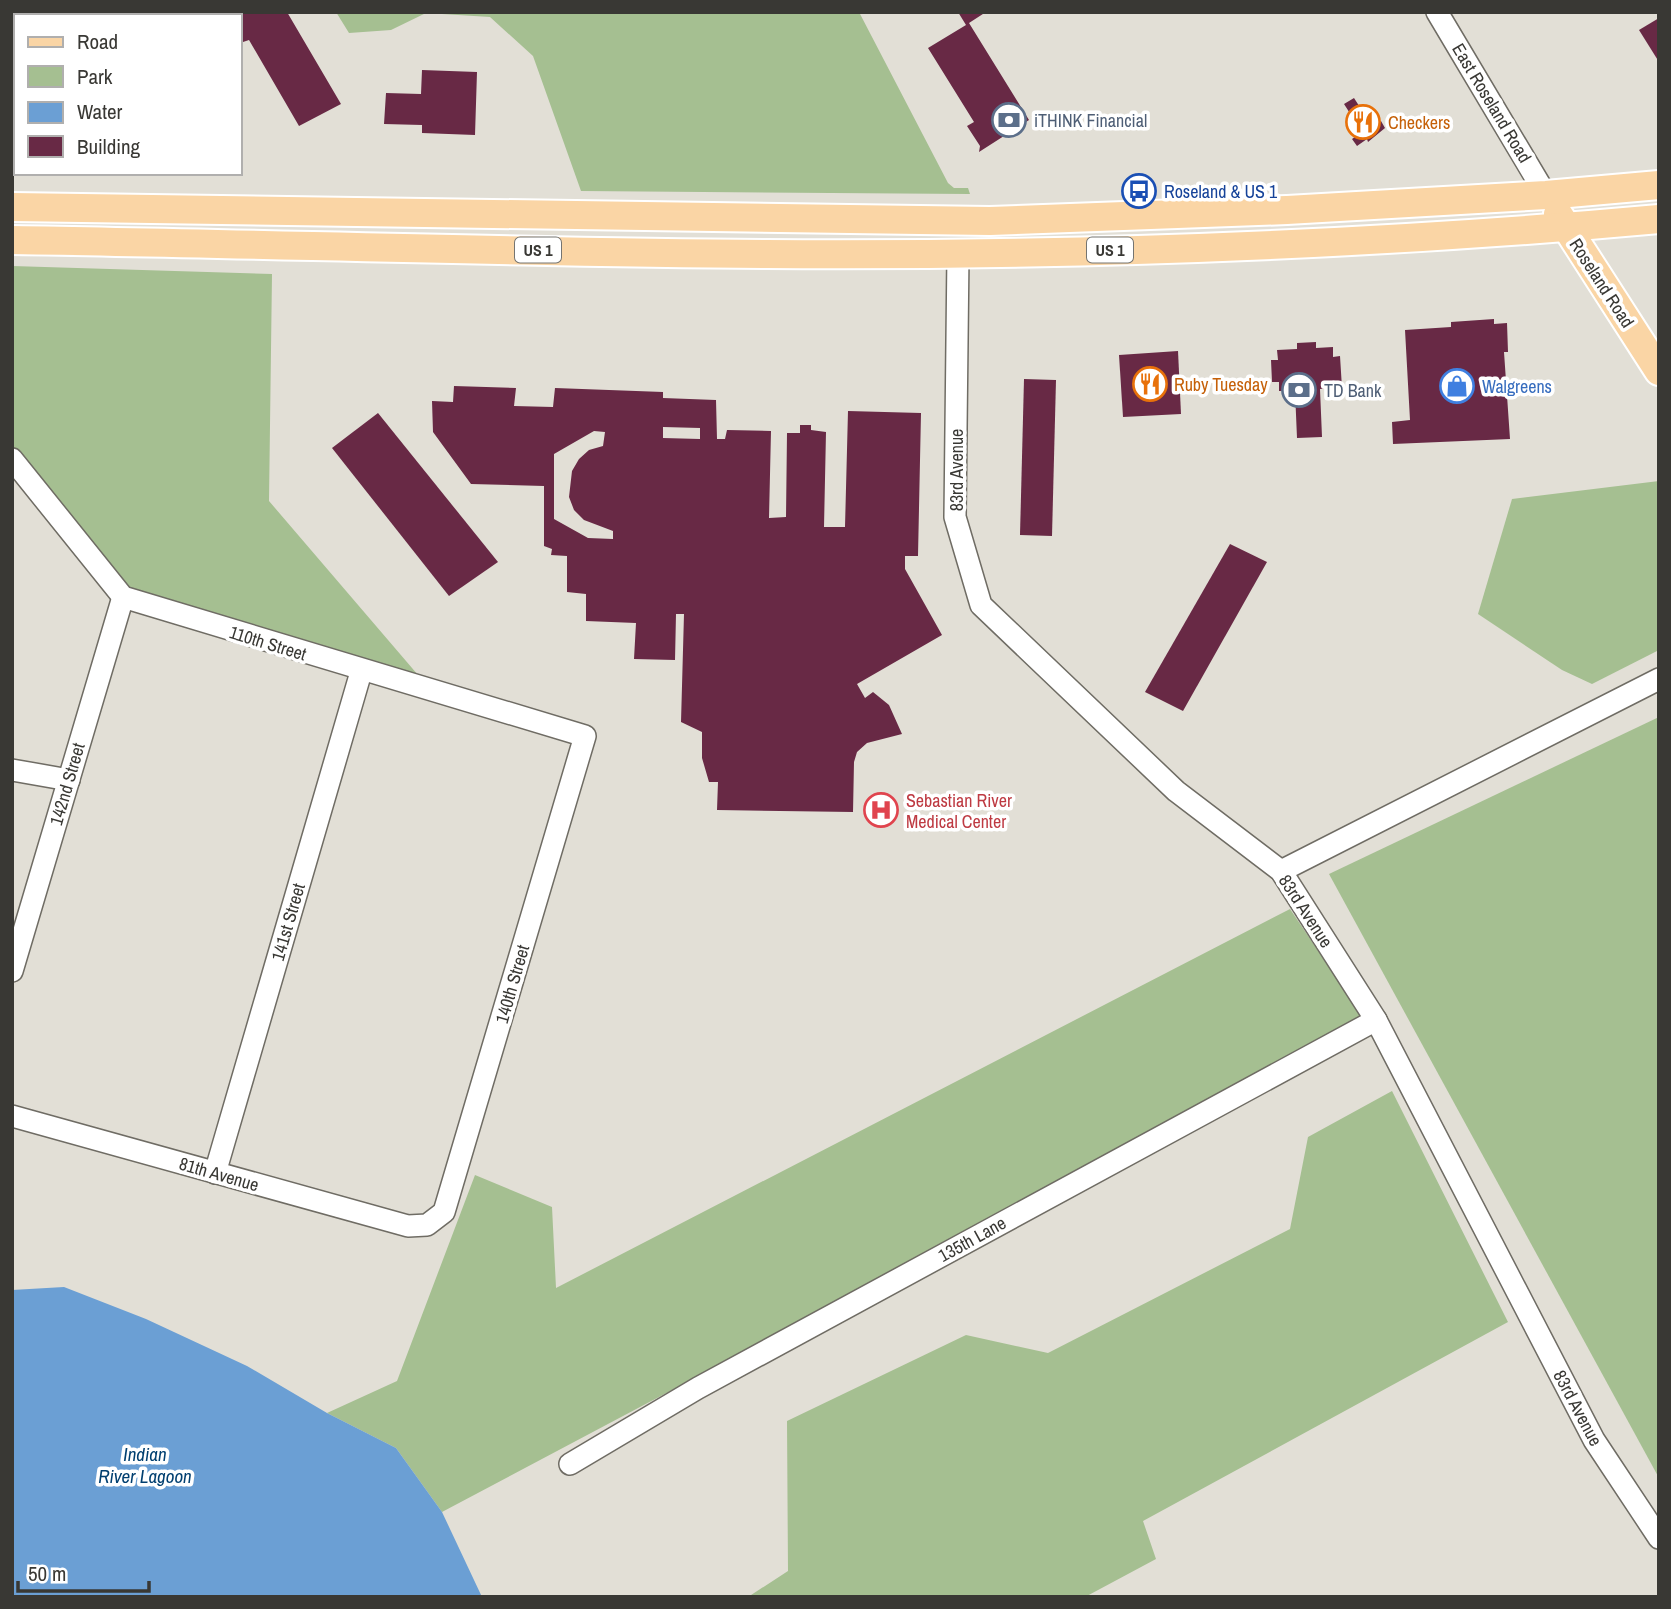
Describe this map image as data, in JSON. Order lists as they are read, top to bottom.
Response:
{
  "streets": {
    "main road": ["US 1", "Roseland Road"],
    "street": [
      "East Roseland Road",
      "83rd Avenue",
      "110th Street",
      "142nd Street",
      "141st Street",
      "140th Street",
      "81th Avenue",
      "135th Lane"
    ]
  },
  "crossings": [
    ["East Roseland Road", "US 1"],
    ["East Roseland Road", "Roseland Road"],
    ["US 1", "Roseland Road"],
    ["US 1", "83rd Avenue"],
    ["83rd Avenue", "135th Lane"],
    ["110th Street", "142nd Street"],
    ["110th Street", "141st Street"],
    ["110th Street", "140th Street"],
    ["141st Street", "81th Avenue"],
    ["140th Street", "81th Avenue"]
  ],
  "water": ["Indian River Lagoon"],
  "places": {
    "bank": ["iTHINK Financial", "TD Bank"],
    "restaurant": ["Checkers", "Ruby Tuesday"],
    "bus stop": ["Roseland & US 1"],
    "shop": ["Walgreens"],
    "hospital": ["Sebastian River Medical Center"]
  },
  "legend": [
    "Road",
    "Park",
    "Water",
    "Building"
  ],
  "scale_bar": "50 m"
}
